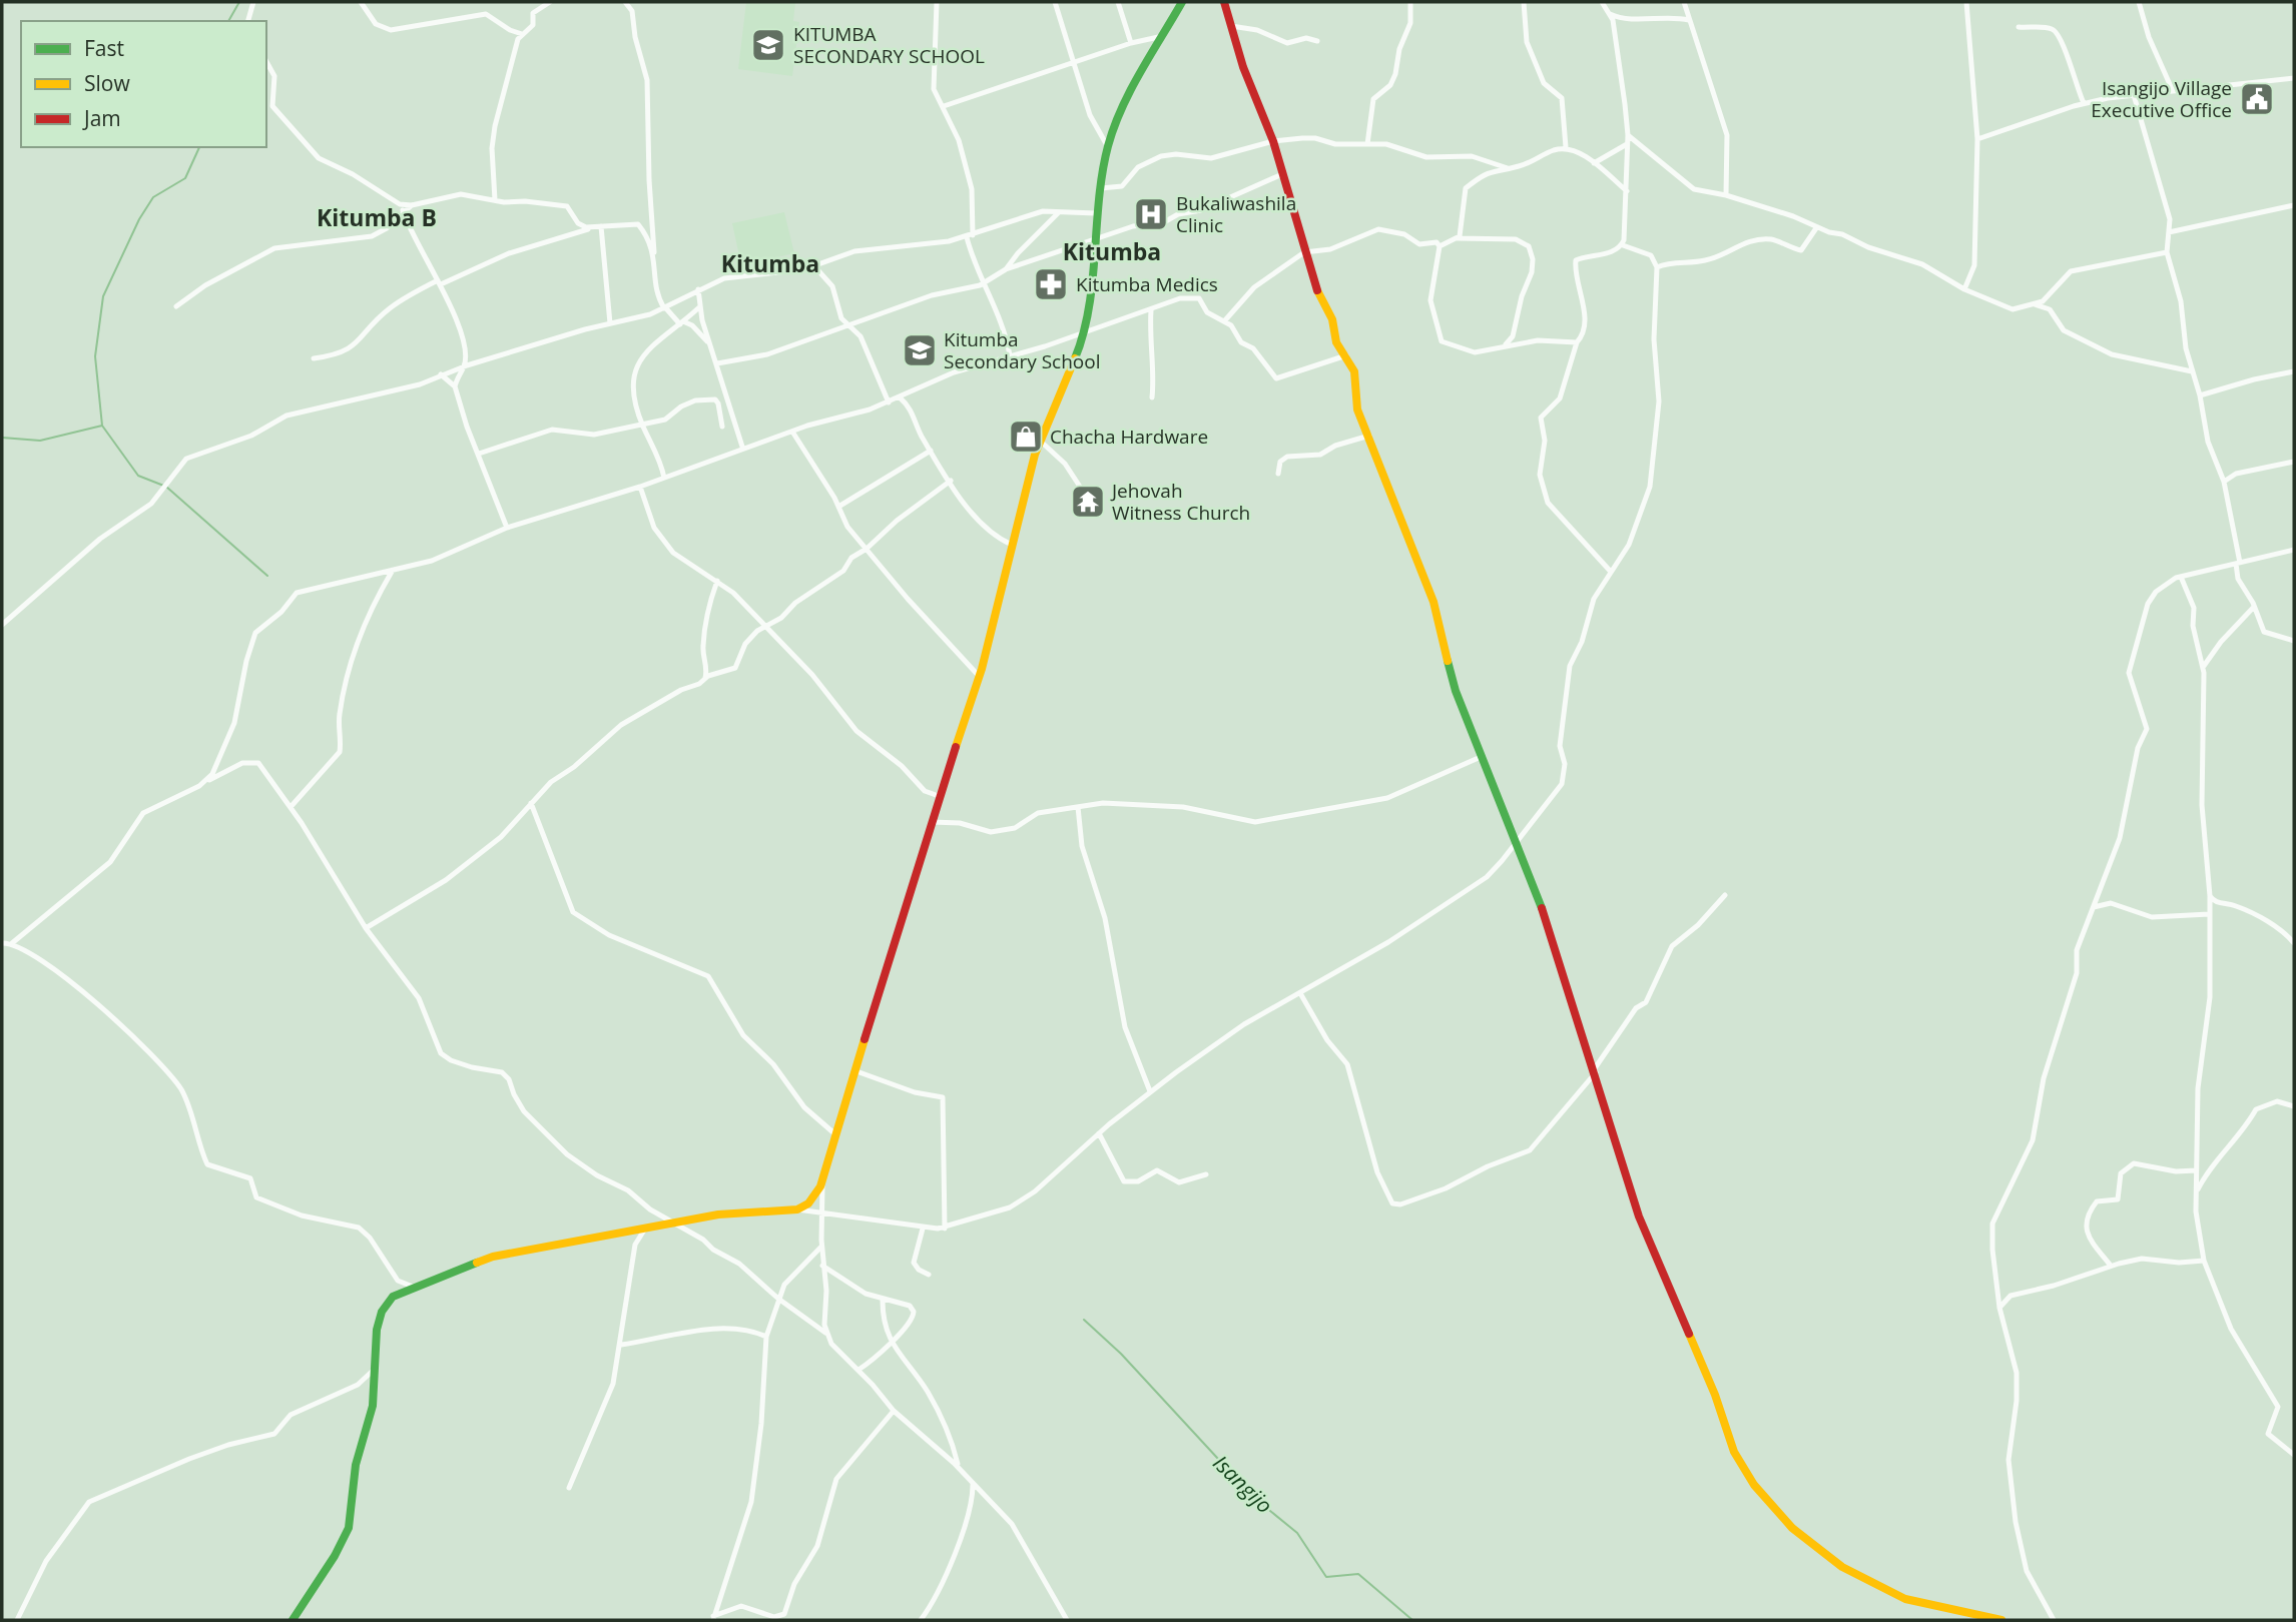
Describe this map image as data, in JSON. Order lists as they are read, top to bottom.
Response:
{
  "districts": ["Kitumba B", "Kitumba", "Kitumba"],
  "water": ["Isangijo"],
  "places": {
    "school or university": ["KITUMBA SECONDARY SCHOOL", "Kitumba Secondary School"],
    "public building": ["Isangijo Village Executive Office"],
    "hospital": ["Bukaliwashila Clinic"],
    "pharmacy": ["Kitumba Medics"],
    "shop": ["Chacha Hardware"],
    "temple": ["Jehovah Witness Church"]
  },
  "legend": ["Fast", "Slow", "Jam"]
}
